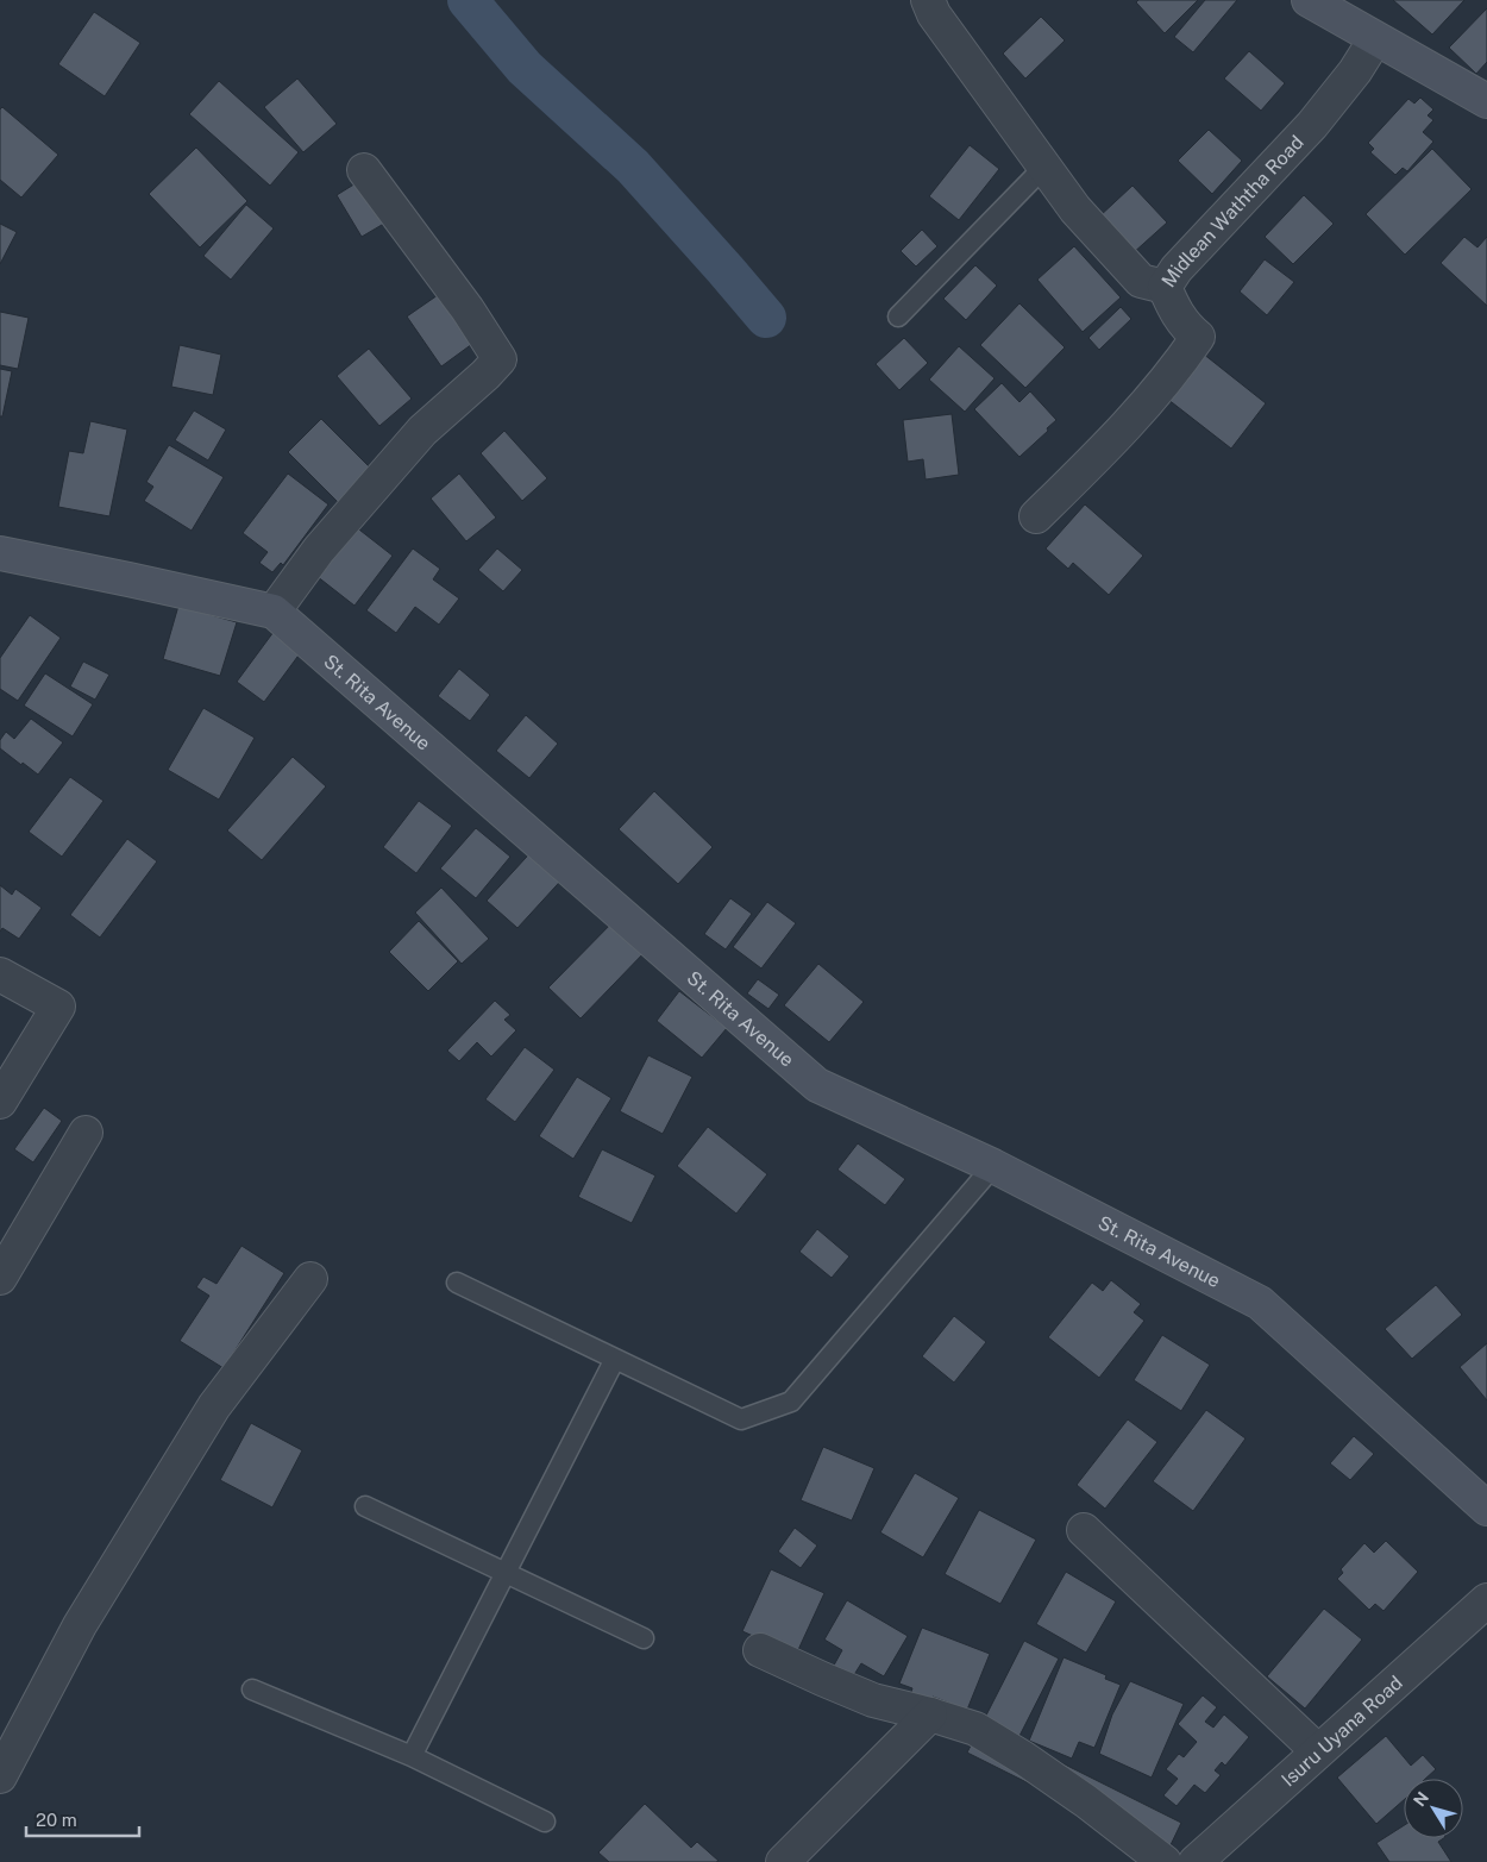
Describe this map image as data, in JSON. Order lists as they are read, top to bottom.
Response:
{
  "streets": {
    "street": ["Midlean Waththa Road", "St. Rita Avenue", "Isuru Uyana Road"]
  },
  "scale_bar": "20 m",
  "north": "top left"
}
